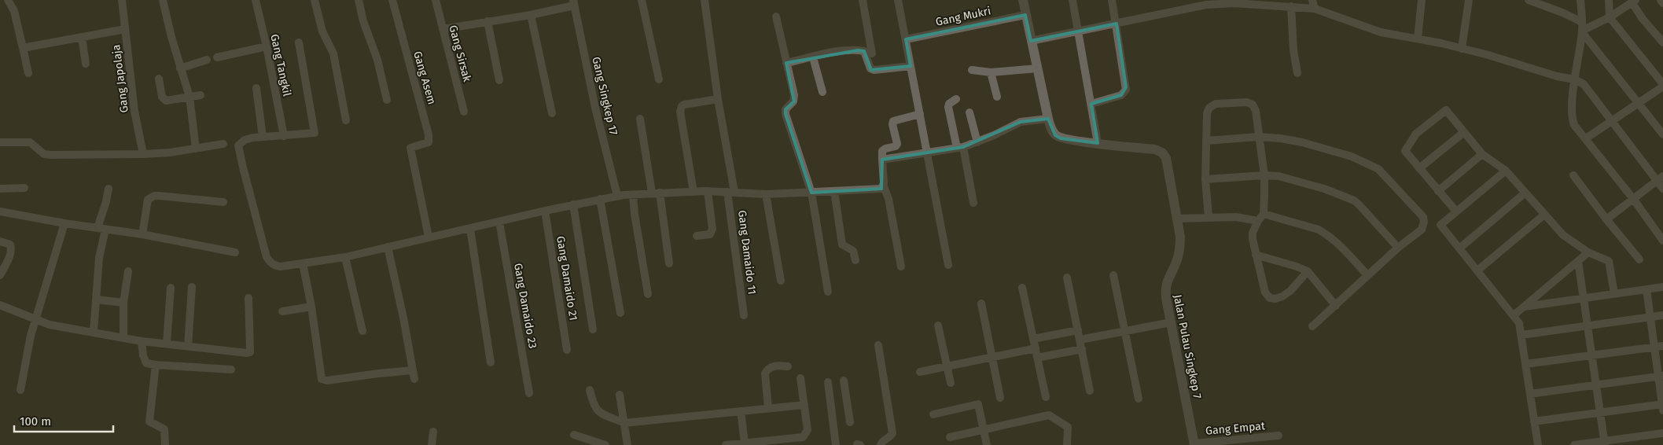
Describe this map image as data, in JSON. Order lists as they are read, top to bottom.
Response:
{
  "streets": {
    "street": [
      "Gang Mukri",
      "Gang Sirsak",
      "Gang Tangkil",
      "Gang Asem",
      "Gang Japolaja",
      "Gang Singkep 17",
      "Gang Damaido 11",
      "Gang Damaido 21",
      "Gang Damaido 23",
      "Jalan Pulau Singkep 7",
      "Gang Empat"
    ]
  },
  "crossings": [
    ["Gang Mukri", "Jalan Pulau Singkep 7"],
    ["Jalan Pulau Singkep 7", "Gang Empat"]
  ],
  "scale_bar": "100 m"
}
